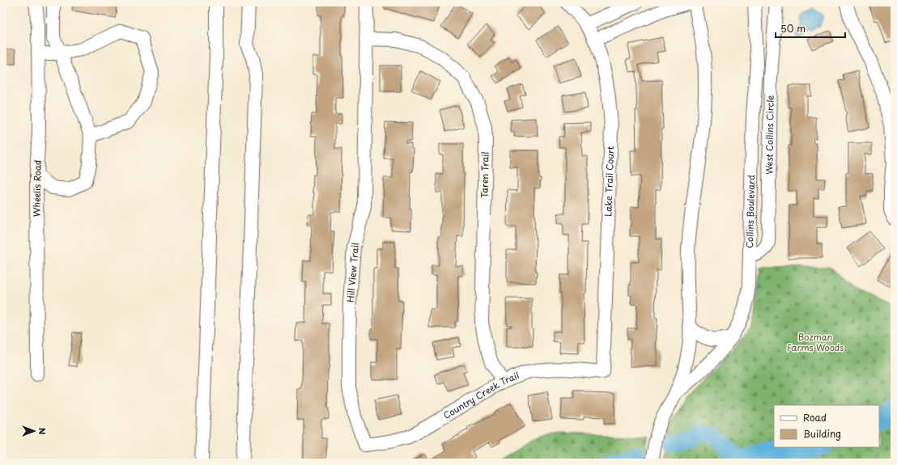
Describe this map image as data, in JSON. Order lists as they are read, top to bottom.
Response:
{
  "streets": {
    "street": [
      "West Collins Circle",
      "Taren Trail",
      "Lake Trail Court",
      "Wheelis Road",
      "Collins Boulevard",
      "Hill View Trail",
      "Country Creek Trail"
    ]
  },
  "crossings": [
    ["West Collins Circle", "Collins Boulevard"],
    ["Taren Trail", "Hill View Trail"],
    ["Taren Trail", "Country Creek Trail"],
    ["Lake Trail Court", "Country Creek Trail"],
    ["Hill View Trail", "Country Creek Trail"]
  ],
  "parks": ["Bozman Farms Woods"],
  "legend": ["Road", "Building"],
  "scale_bar": "50 m",
  "north": "right"
}
